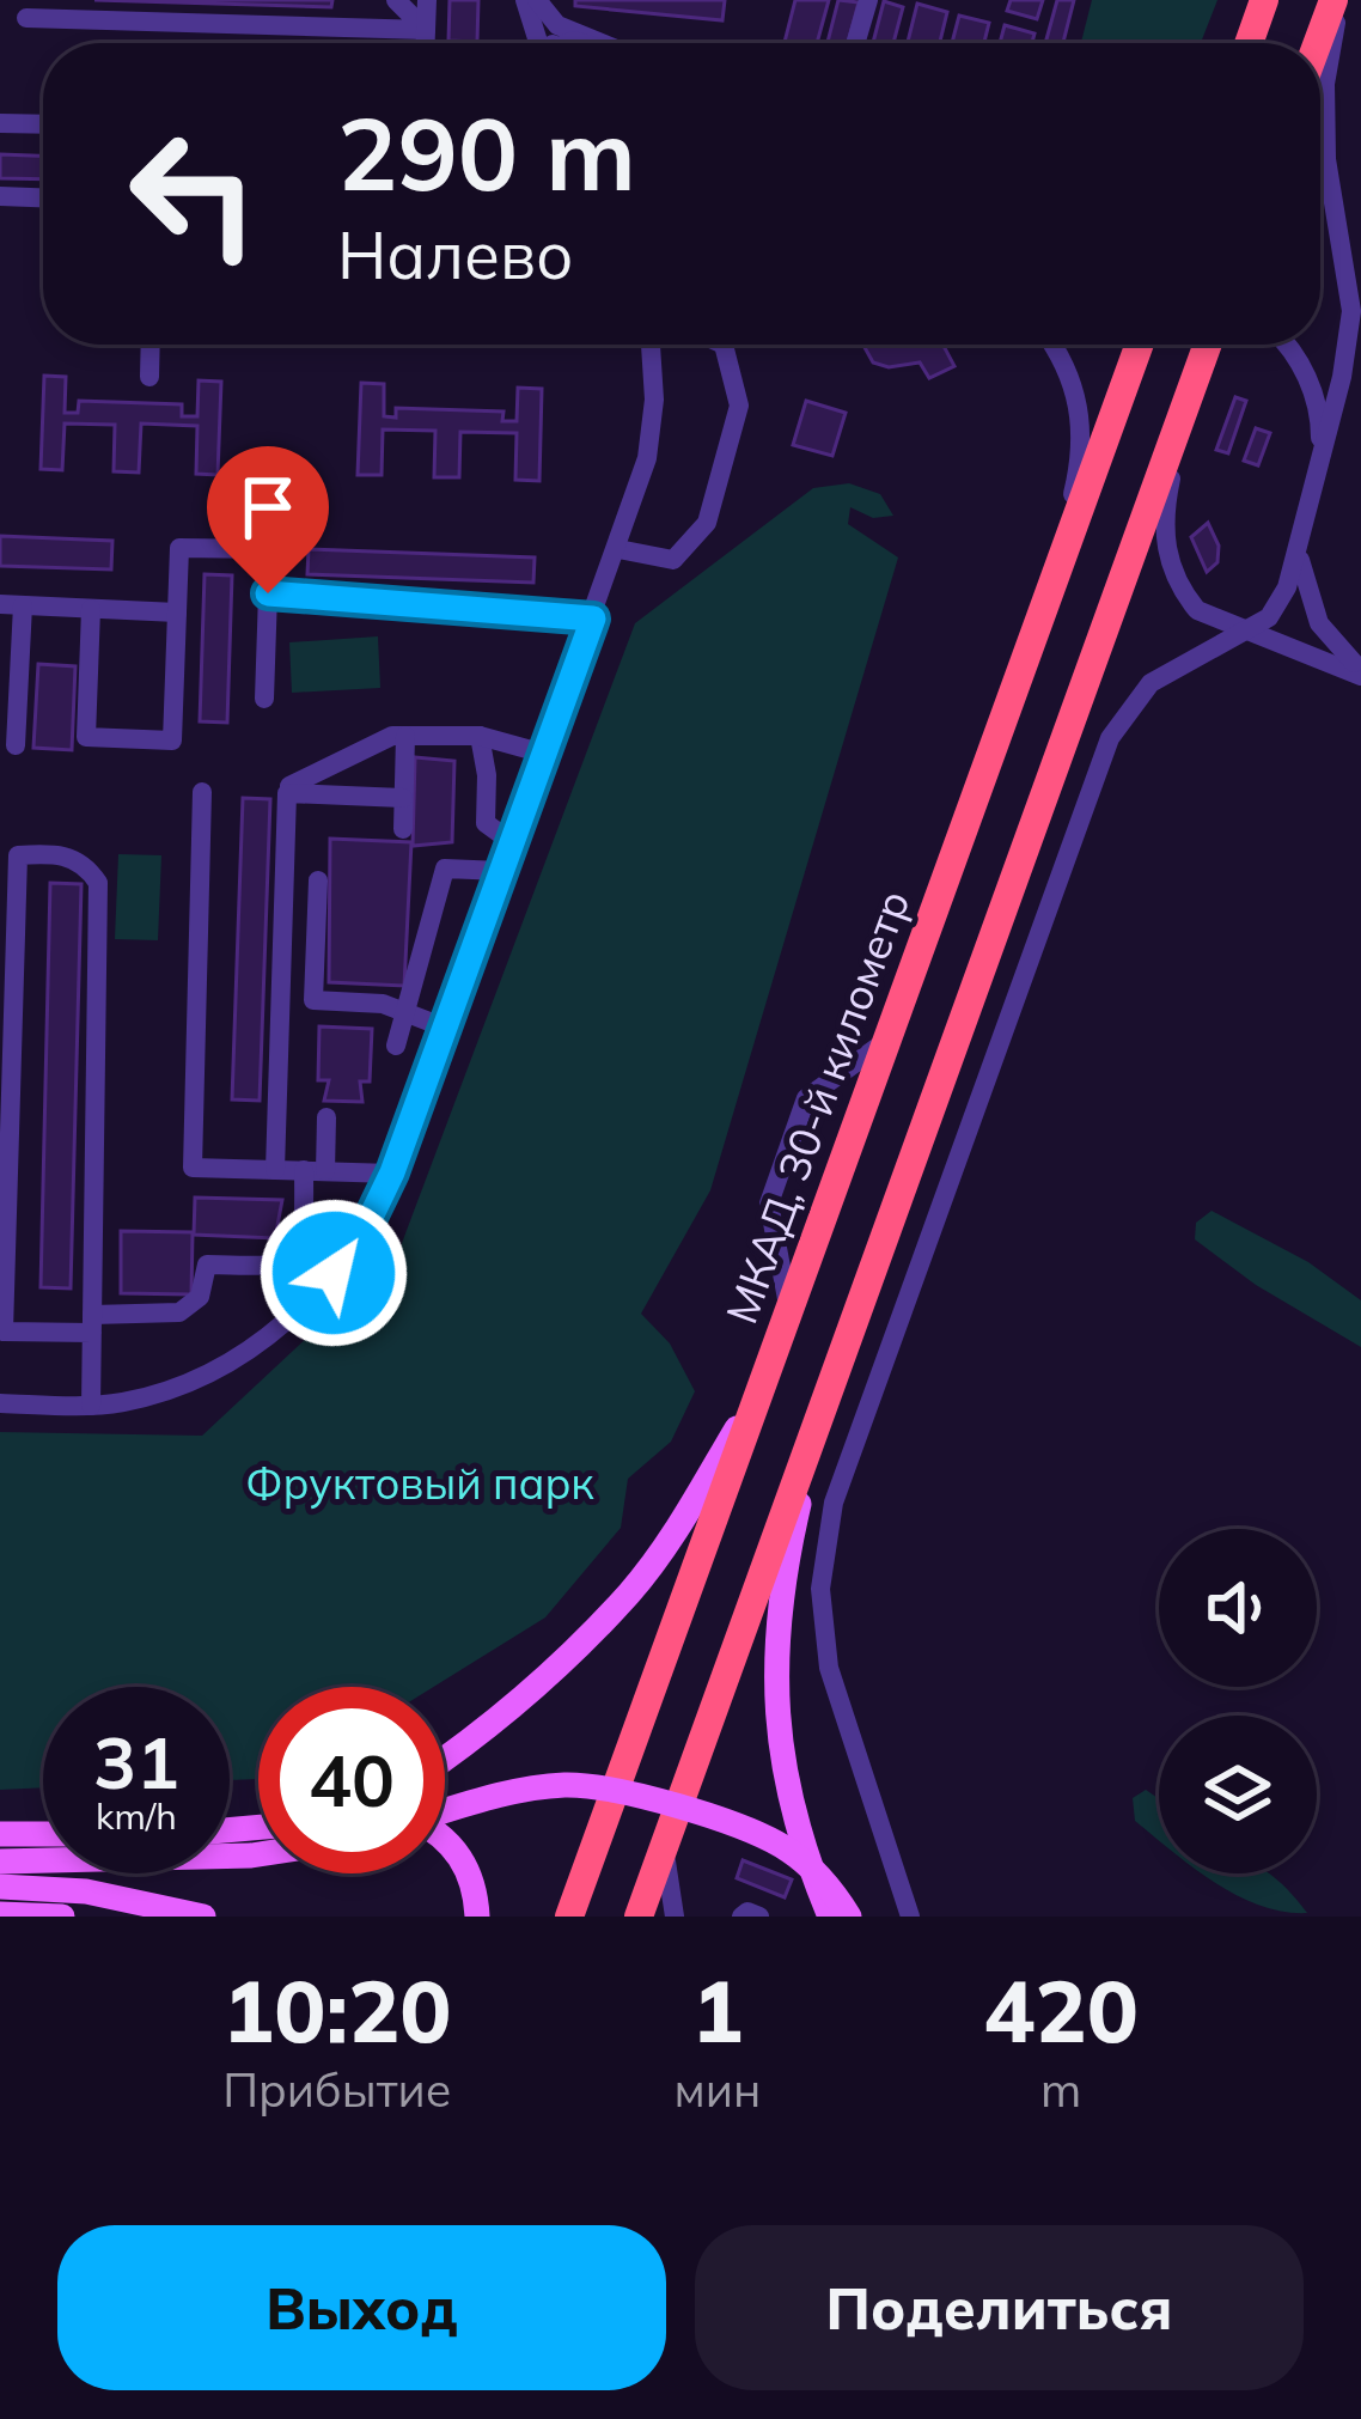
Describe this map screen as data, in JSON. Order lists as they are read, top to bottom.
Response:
{
  "streets": {
    "highway": ["МКАД, 30-й километр"]
  },
  "parks": ["Фруктовый парк"],
  "page": {
    "turn": ["290 m", "Налево"],
    "speed": "31 km/h",
    "limit": "40",
    "eta": [
      "10:20",
      "Прибытие",
      "1",
      "мин",
      "420",
      "m"
    ],
    "buttons": ["Выход", "Поделиться"]
  }
}
